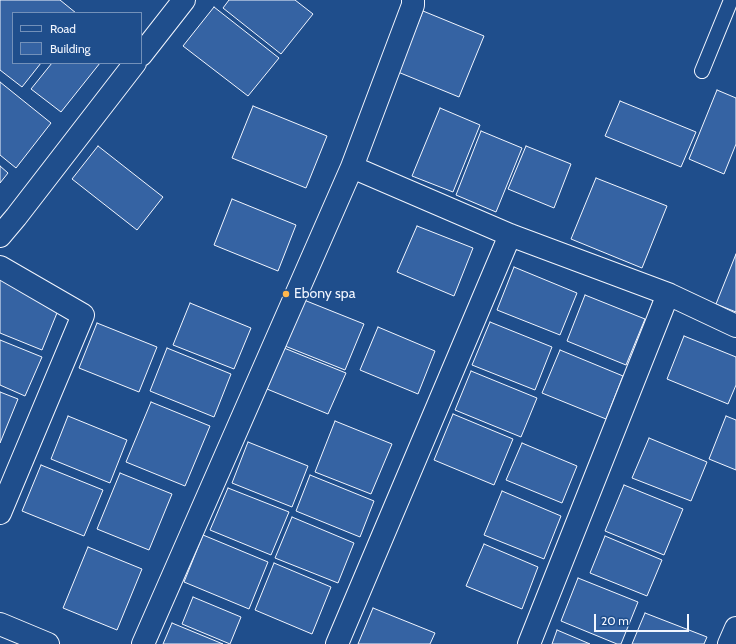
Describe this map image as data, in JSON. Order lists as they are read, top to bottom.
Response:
{
  "places": ["Ebony spa"],
  "legend": ["Road", "Building"],
  "scale_bar": "20 m"
}
